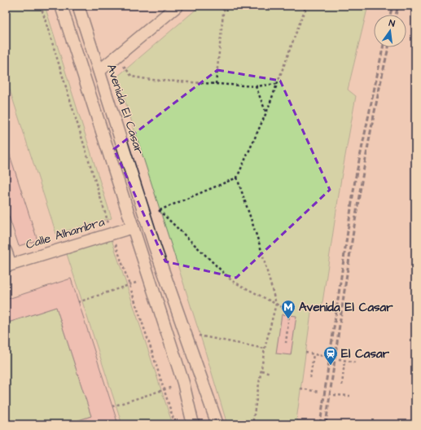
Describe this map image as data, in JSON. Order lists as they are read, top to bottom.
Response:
{
  "streets": {
    "street": ["Avenida El Casar", "Calle Alhambra"]
  },
  "places": {
    "metro station": ["Avenida El Casar"],
    "station": ["El Casar"]
  },
  "north": "top"
}
